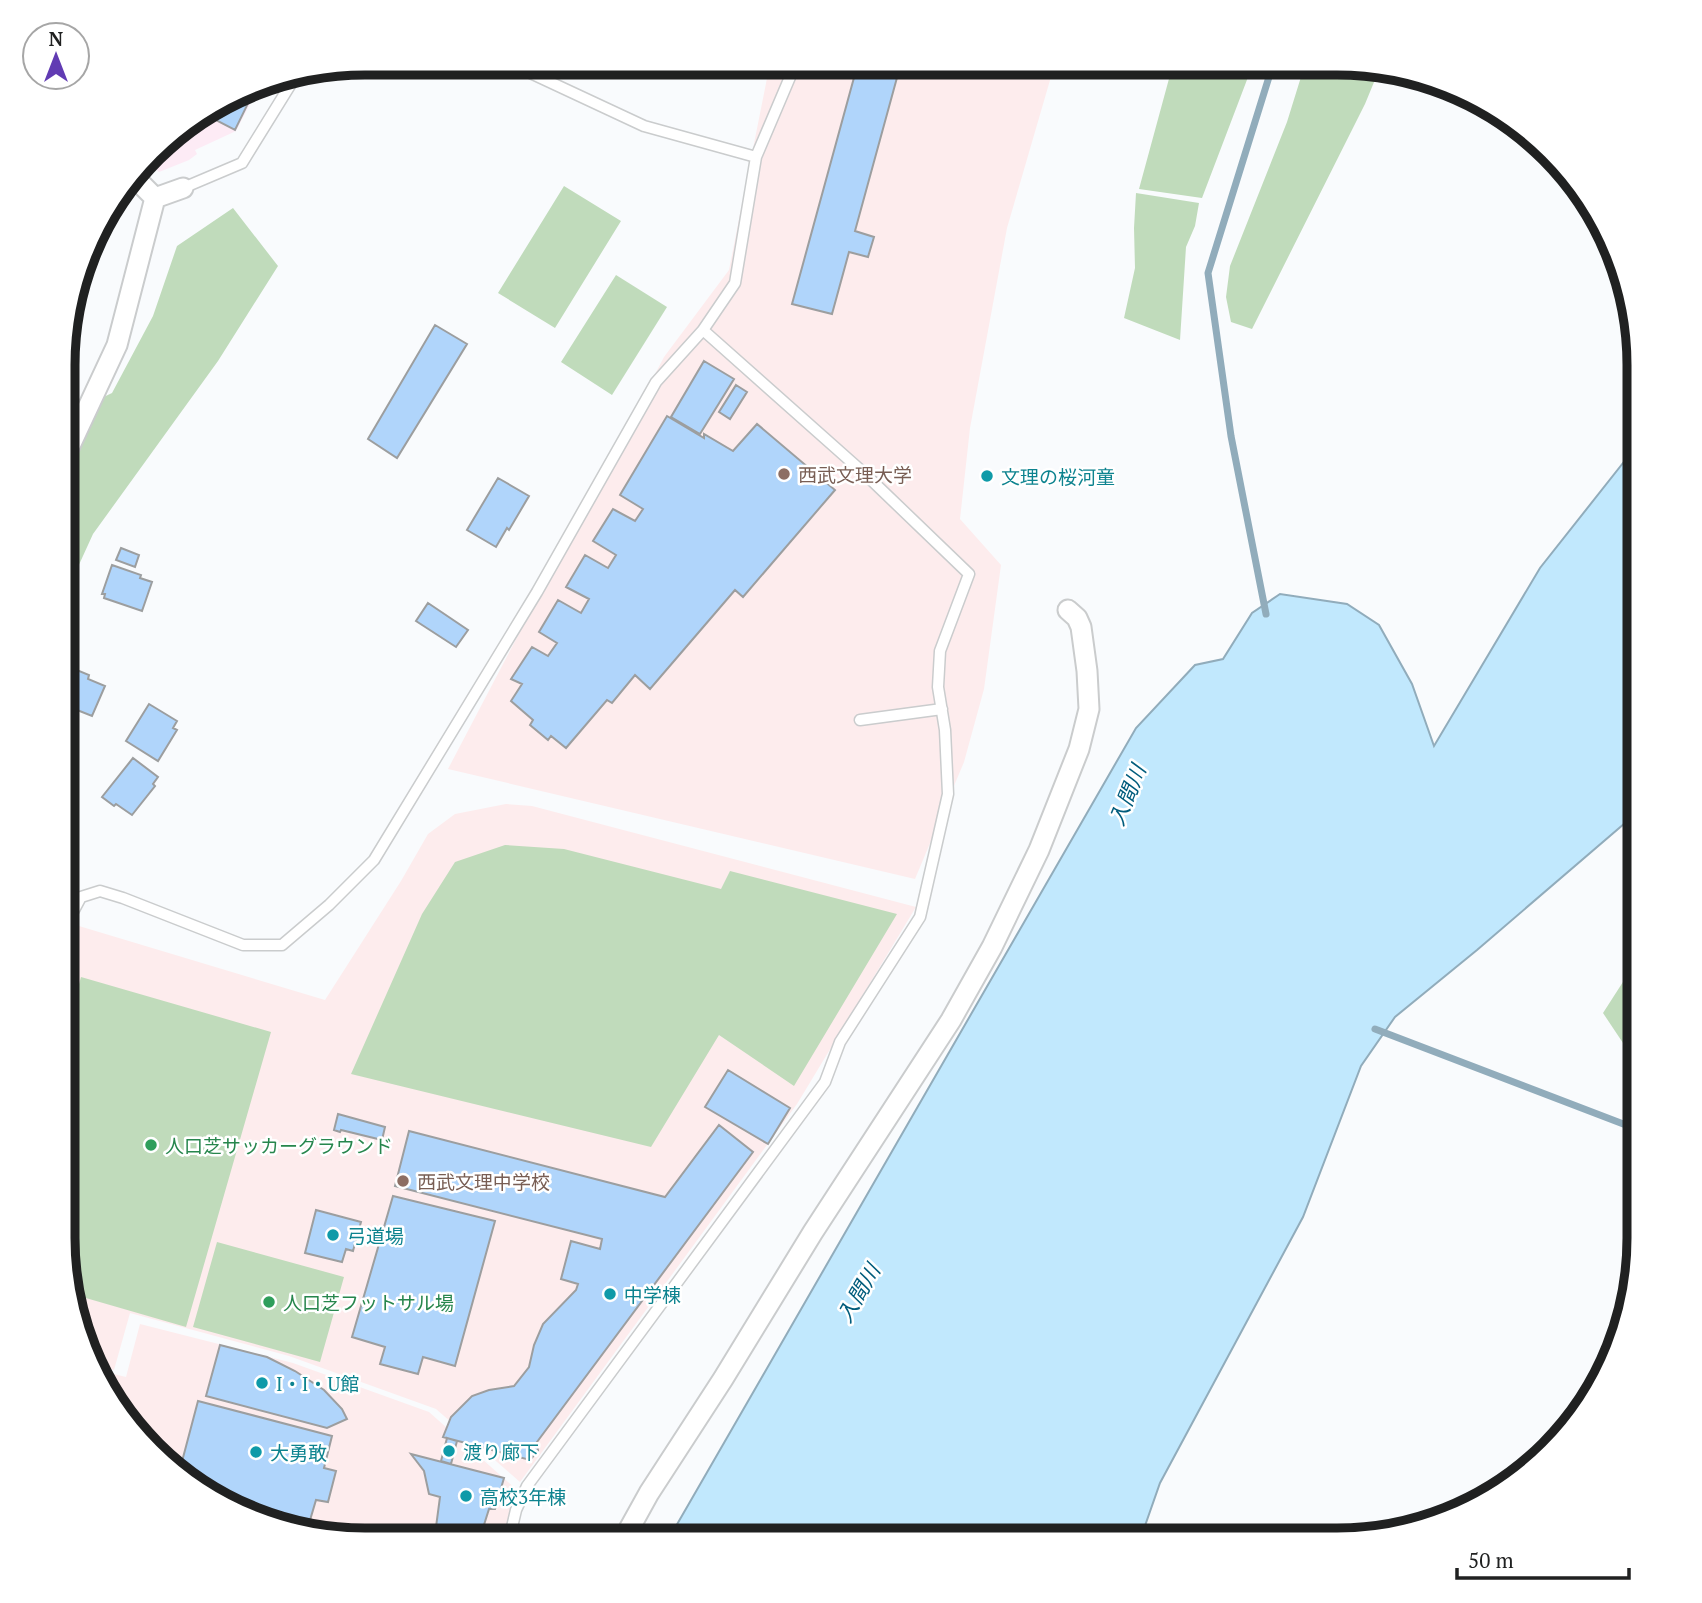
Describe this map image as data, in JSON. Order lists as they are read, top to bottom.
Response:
{
  "water": ["入間川"],
  "places": [
    "西武文理大学",
    "文理の桜河童",
    "人口芝サッカーグラウンド",
    "西武文理中学校",
    "弓道場",
    "中学棟",
    "人口芝フットサル場",
    "I・I・U館",
    "渡り廊下",
    "大勇敢",
    "高校3年棟"
  ],
  "scale_bar": "50 m",
  "north": "top"
}
